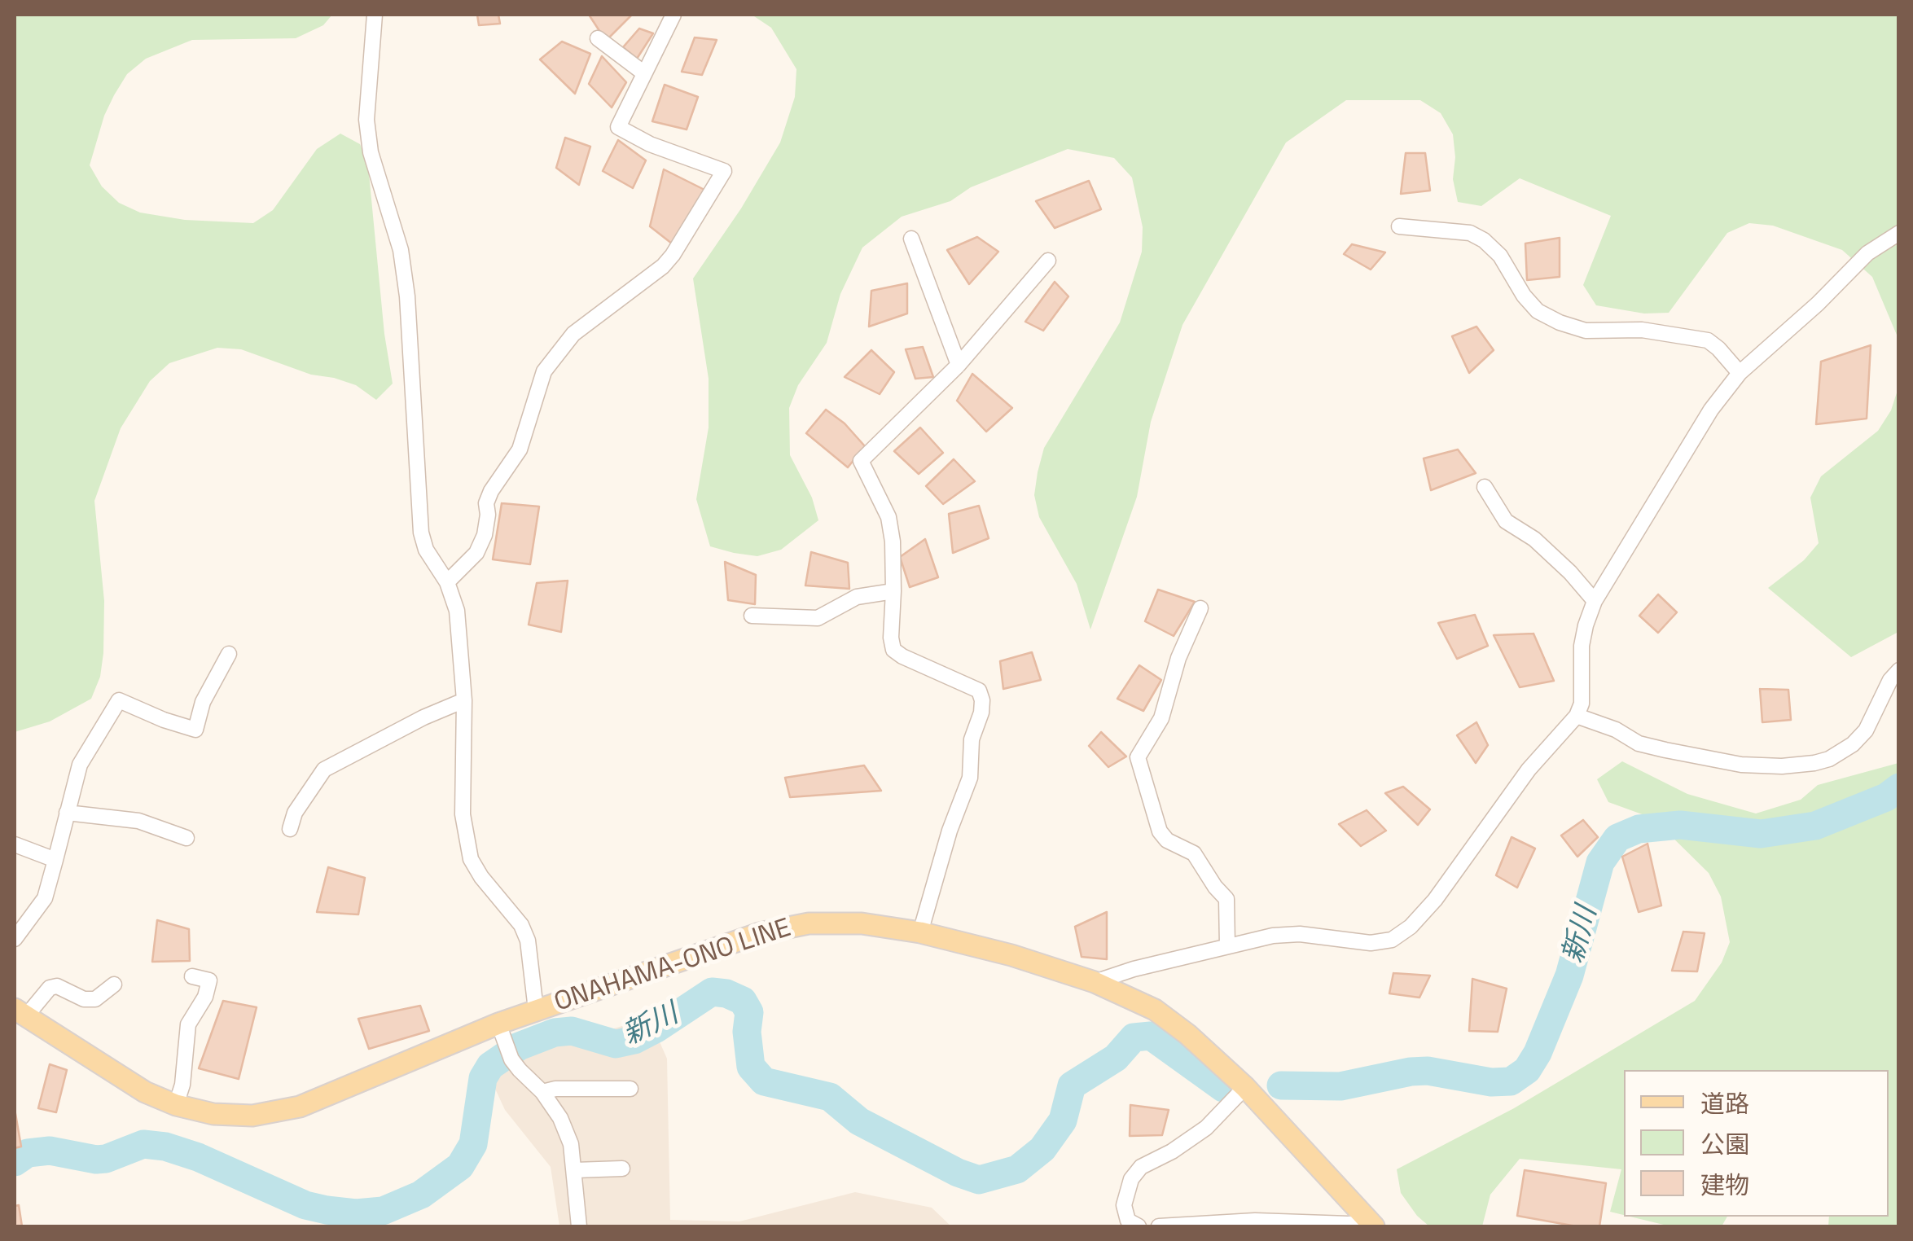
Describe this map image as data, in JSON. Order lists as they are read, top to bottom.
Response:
{
  "streets": {
    "main road": ["ONAHAMA-ONO LINE"]
  },
  "water": ["新川"],
  "legend": ["道路", "公園", "建物"]
}
